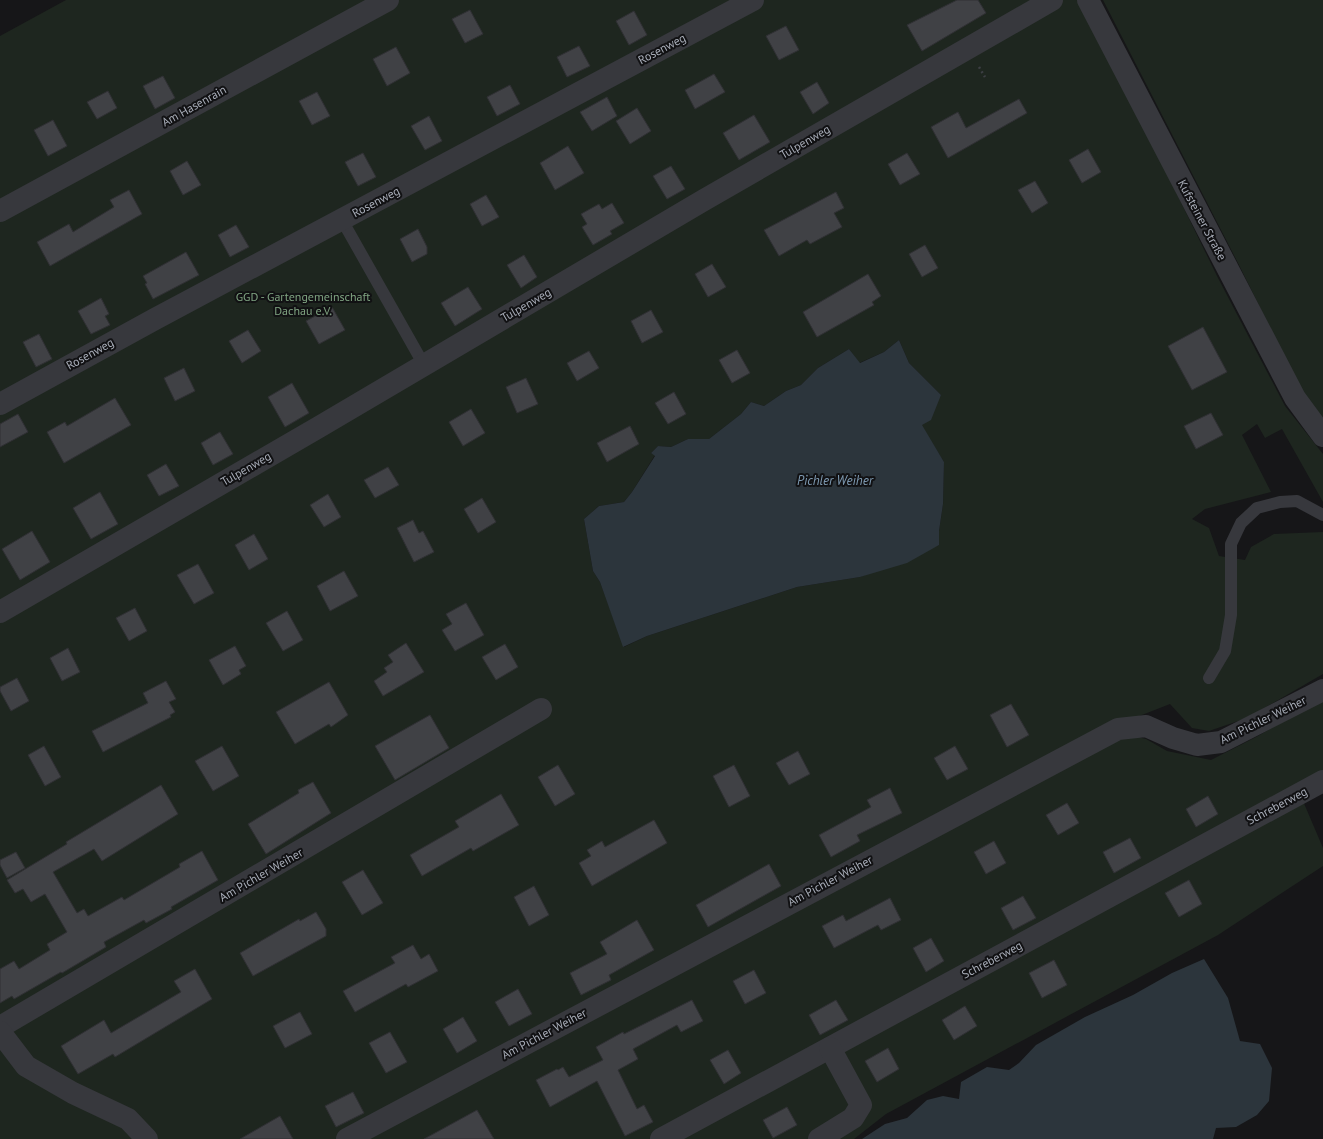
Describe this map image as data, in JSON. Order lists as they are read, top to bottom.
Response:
{
  "streets": {
    "street": [
      "Rosenweg",
      "Am Hasenrain",
      "Tulpenweg",
      "Kufsteiner Straße",
      "Am Pichler Weiher",
      "Schreberweg"
    ]
  },
  "water": ["Pichler Weiher"],
  "parks": ["GGD - Gartengemeinschaft Dachau e.V."]
}
